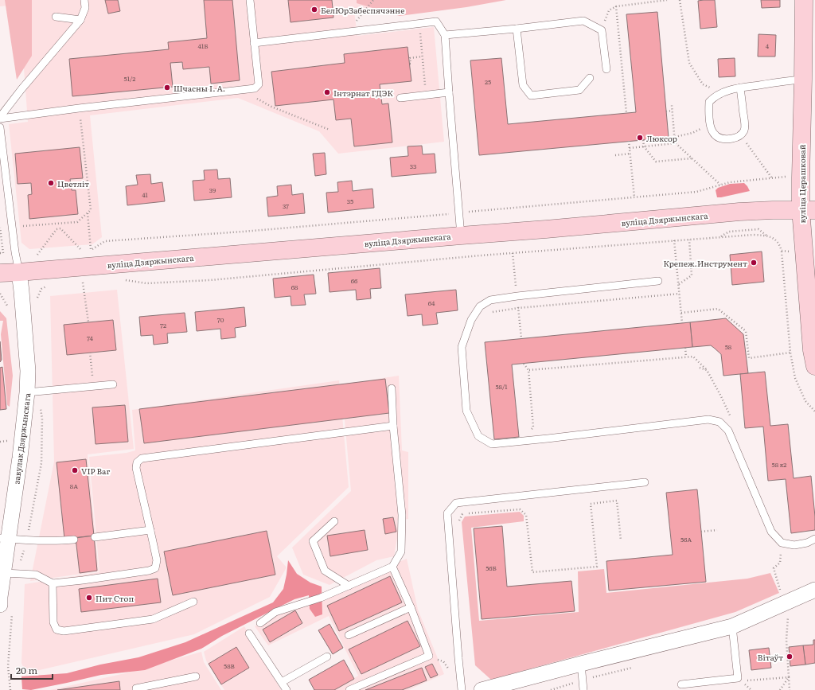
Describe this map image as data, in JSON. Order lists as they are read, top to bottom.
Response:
{
  "streets": {
    "main road": ["вуліца Церашковай", "вуліца Дзяржынскага"],
    "street": ["завулак Дзяржынскага"]
  },
  "crossings": [
    ["вуліца Церашковай", "вуліца Дзяржынскага"],
    ["вуліца Дзяржынскага", "завулак Дзяржынскага"]
  ],
  "places": [
    "БелЮрЗабеспячэнне",
    "Шчасны І. А.",
    "Інтэрнат ГДЭК",
    "Люксор",
    "Цветліт",
    "Крепеж.Инструмент",
    "VIP Bar",
    "Пит Стоп",
    "Вітаўт"
  ],
  "house_numbers": [
    "41Б",
    "4",
    "51/2",
    "25",
    "33",
    "39",
    "41",
    "35",
    "37",
    "66",
    "68",
    "64",
    "70",
    "72",
    "74",
    "58",
    "58/1",
    "58 к2",
    "8А",
    "56А",
    "56Б",
    "58В"
  ],
  "scale_bar": "20 m"
}
